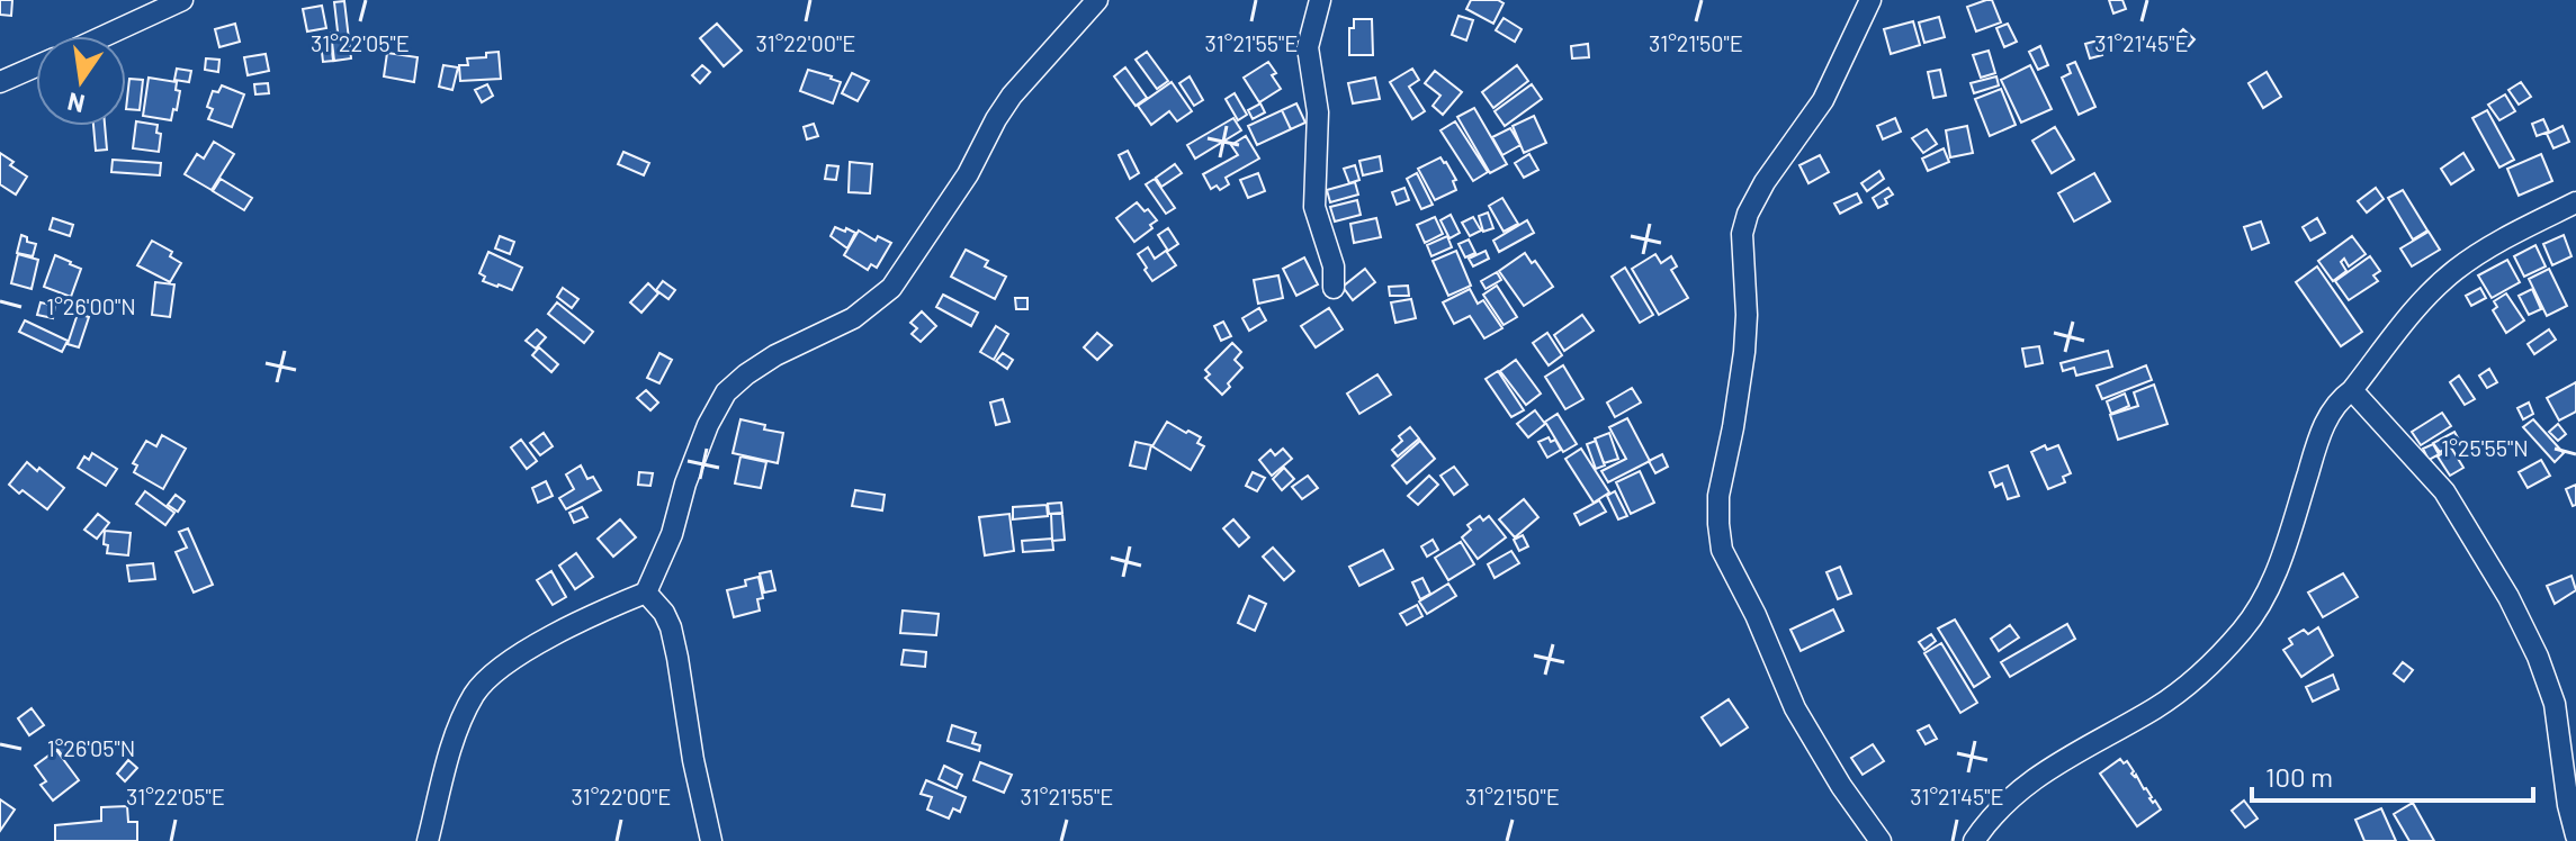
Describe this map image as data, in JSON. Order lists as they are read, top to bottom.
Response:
{
  "scale_bar": "100 m",
  "north": "bottom",
  "coordinates": [
    "31°22'05\"E",
    "31°22'00\"E",
    "31°21'55\"E",
    "31°21'50\"E",
    "31°21'45\"E",
    "1°26'00\"N",
    "1°25'55\"N",
    "1°26'05\"N"
  ]
}
